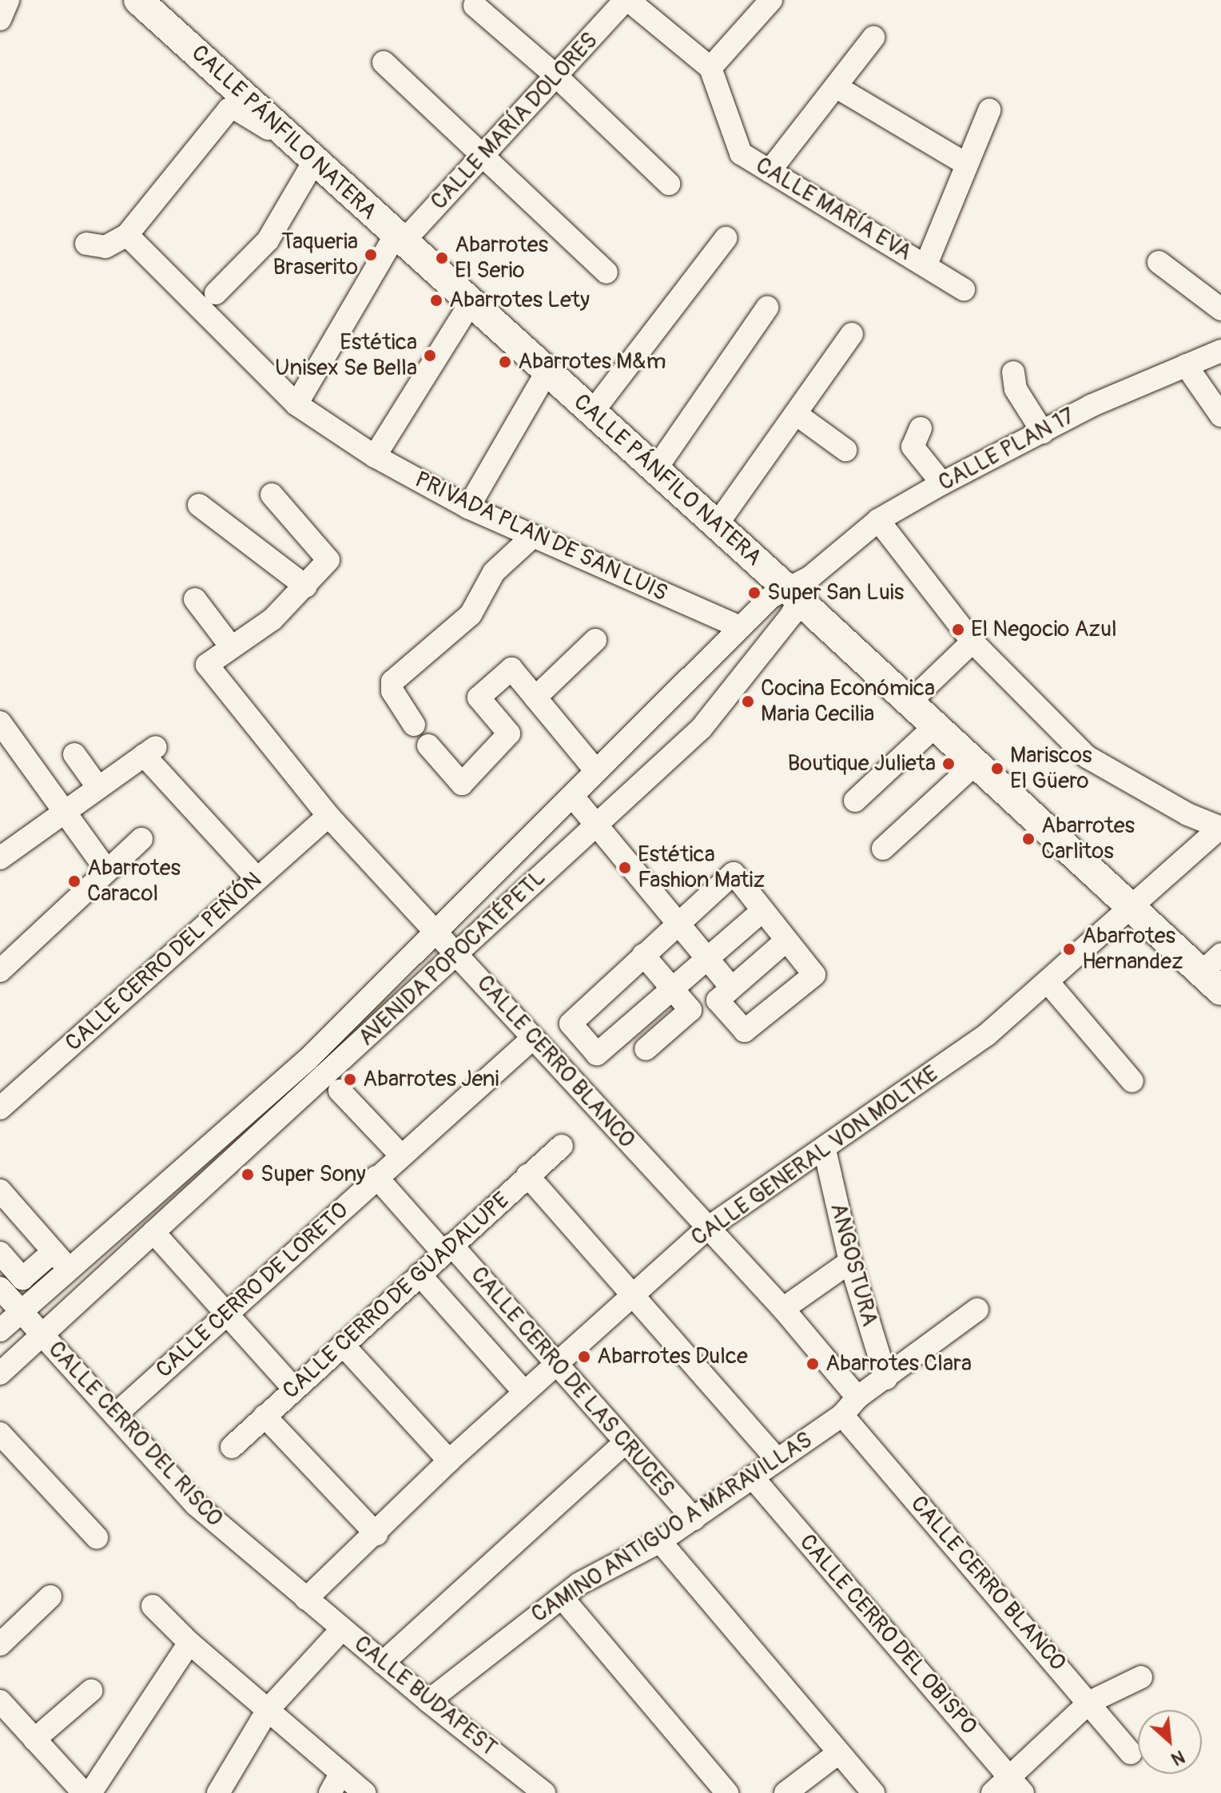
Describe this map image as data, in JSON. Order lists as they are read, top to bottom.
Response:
{
  "streets": {
    "main road": ["CALLE PÁNFILO NATERA"],
    "street": [
      "CALLE MARÍA DOLORES",
      "CALLE MARÍA EVA",
      "CALLE PLAN 17",
      "PRIVADA PLAN DE SAN LUIS",
      "AVENIDA POPOCATÉPETL",
      "CALLE CERRO DEL PEÑÓN",
      "CALLE CERRO BLANCO",
      "CALLE GENERAL VON MOLTKE",
      "ANGOSTURA",
      "CALLE CERRO DE LORETO",
      "CALLE CERRO DE GUADALUPE",
      "CALLE CERRO DE LAS CRUCES",
      "CALLE CERRO DEL RISCO",
      "CAMINO ANTIGUO A MARAVILLAS",
      "CALLE CERRO DEL OBISPO",
      "CALLE BUDAPEST"
    ]
  },
  "crossings": [
    ["CALLE MARÍA DOLORES", "CALLE PÁNFILO NATERA"],
    ["CALLE MARÍA DOLORES", "PRIVADA PLAN DE SAN LUIS"],
    ["CALLE PÁNFILO NATERA", "CALLE PLAN 17"],
    ["CALLE PÁNFILO NATERA", "AVENIDA POPOCATÉPETL"],
    ["CALLE PÁNFILO NATERA", "CALLE GENERAL VON MOLTKE"],
    ["CALLE PLAN 17", "AVENIDA POPOCATÉPETL"],
    ["PRIVADA PLAN DE SAN LUIS", "AVENIDA POPOCATÉPETL"],
    ["AVENIDA POPOCATÉPETL", "CALLE CERRO BLANCO"],
    ["AVENIDA POPOCATÉPETL", "CALLE CERRO DEL RISCO"],
    ["CALLE CERRO DEL PEÑÓN", "CALLE CERRO BLANCO"],
    ["CALLE CERRO BLANCO", "CALLE GENERAL VON MOLTKE"],
    ["CALLE CERRO BLANCO", "CALLE CERRO DE LORETO"],
    ["CALLE CERRO BLANCO", "CAMINO ANTIGUO A MARAVILLAS"],
    ["CALLE GENERAL VON MOLTKE", "ANGOSTURA"],
    ["CALLE GENERAL VON MOLTKE", "CALLE CERRO DE LAS CRUCES"],
    ["CALLE GENERAL VON MOLTKE", "CALLE CERRO DEL RISCO"],
    ["CALLE GENERAL VON MOLTKE", "CALLE BUDAPEST"],
    ["ANGOSTURA", "CAMINO ANTIGUO A MARAVILLAS"],
    ["CALLE CERRO DE LORETO", "CALLE CERRO DE LAS CRUCES"],
    ["CALLE CERRO DE LORETO", "CALLE CERRO DEL RISCO"],
    ["CALLE CERRO DE GUADALUPE", "CALLE CERRO DE LAS CRUCES"],
    ["CALLE CERRO DE LAS CRUCES", "CAMINO ANTIGUO A MARAVILLAS"],
    ["CALLE CERRO DEL RISCO", "CALLE BUDAPEST"],
    ["CAMINO ANTIGUO A MARAVILLAS", "CALLE CERRO DEL OBISPO"],
    ["CAMINO ANTIGUO A MARAVILLAS", "CALLE BUDAPEST"]
  ],
  "places": [
    "Taqueria Braserito",
    "Abarrotes El Serio",
    "Abarrotes Lety",
    "Estética Unisex Se Bella",
    "Abarrotes M&m",
    "Super San Luis",
    "El Negocio Azul",
    "Cocina Económica Maria Cecilia",
    "Boutique Julieta",
    "Mariscos El Güero",
    "Abarrotes Carlitos",
    "Estética Fashion Matiz",
    "Abarrotes Caracol",
    "Abarrotes Hernandez",
    "Abarrotes Jeni",
    "Super Sony",
    "Abarrotes Dulce",
    "Abarrotes Clara"
  ],
  "north": "bottom right"
}
